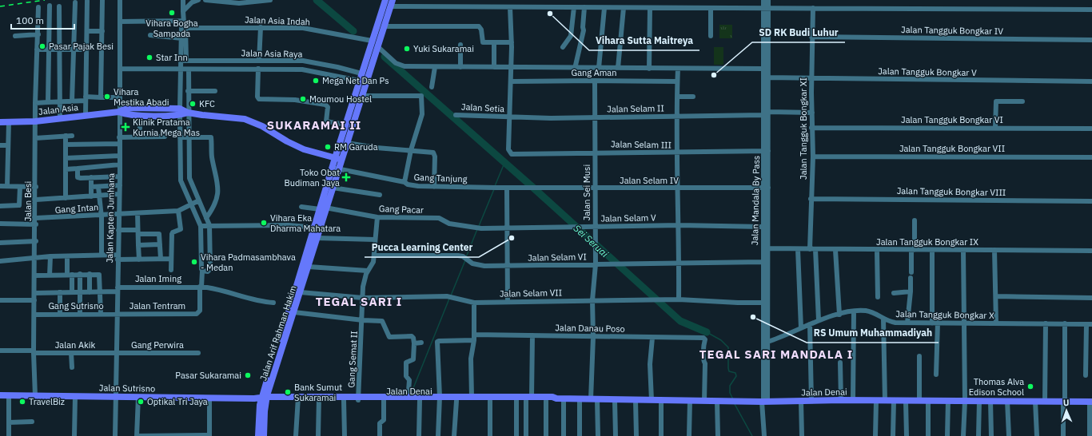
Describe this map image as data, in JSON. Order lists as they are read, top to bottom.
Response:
{
  "streets": {
    "main road": [
      "Jalan Asia",
      "Jalan Arif Rahman Hakim",
      "Jalan Sutrisno",
      "Jalan Denai"
    ],
    "street": [
      "Jalan Asia Indah",
      "Jalan Tangguk Bongkar IV",
      "Jalan Asia Raya",
      "Jalan Tangguk Bongkar V",
      "Gang Aman",
      "Jalan Setia",
      "Jalan Selam II",
      "Jalan Tangguk Bongkar VI",
      "Jalan Tangguk Bongkar XI",
      "Jalan Selam III",
      "Jalan Tangguk Bongkar VII",
      "Gang Tanjung",
      "Jalan Selam IV",
      "Jalan Tangguk Bongkar VIII",
      "Jalan Sei Musi",
      "Jalan Mandala By Pass",
      "Jalan Besi",
      "Gang Intan",
      "Gang Pacar",
      "Jalan Kapten Jumhana",
      "Jalan Selam V",
      "Jalan Tangguk Bongkar IX",
      "Jalan Selam VI",
      "Jalan Iming",
      "Jalan Selam VII",
      "Gang Sutrisno",
      "Jalan Tentram",
      "Jalan Tangguk Bongkar X",
      "Jalan Danau Poso",
      "Jalan Akik",
      "Gang Perwira",
      "Gang Semat II"
    ]
  },
  "crossings": [
    ["Jalan Asia Indah", "Jalan Kapten Jumhana"],
    ["Jalan Asia Indah", "Jalan Arif Rahman Hakim"],
    ["Jalan Tangguk Bongkar IV", "Jalan Tangguk Bongkar XI"],
    ["Jalan Asia Raya", "Jalan Kapten Jumhana"],
    ["Jalan Asia Raya", "Jalan Arif Rahman Hakim"],
    ["Jalan Tangguk Bongkar V", "Jalan Tangguk Bongkar XI"],
    ["Jalan Tangguk Bongkar V", "Jalan Mandala By Pass"],
    ["Gang Aman", "Jalan Sei Musi"],
    ["Jalan Setia", "Jalan Selam II"],
    ["Jalan Setia", "Jalan Selam III"],
    ["Jalan Selam II", "Jalan Selam III"],
    ["Jalan Selam II", "Jalan Sei Musi"],
    ["Jalan Selam II", "Jalan Mandala By Pass"],
    ["Jalan Asia", "Jalan Besi"],
    ["Jalan Asia", "Jalan Kapten Jumhana"],
    ["Jalan Tangguk Bongkar VI", "Jalan Tangguk Bongkar XI"],
    ["Jalan Tangguk Bongkar XI", "Jalan Tangguk Bongkar VII"],
    ["Jalan Tangguk Bongkar XI", "Jalan Tangguk Bongkar VIII"],
    ["Jalan Tangguk Bongkar XI", "Jalan Tangguk Bongkar IX"],
    ["Jalan Selam III", "Jalan Sei Musi"],
    ["Jalan Selam III", "Jalan Mandala By Pass"],
    ["Gang Tanjung", "Jalan Selam IV"],
    ["Gang Tanjung", "Jalan Arif Rahman Hakim"],
    ["Jalan Selam IV", "Jalan Sei Musi"],
    ["Jalan Selam IV", "Jalan Mandala By Pass"],
    ["Jalan Sei Musi", "Jalan Selam V"],
    ["Jalan Sei Musi", "Jalan Selam VI"],
    ["Jalan Sei Musi", "Jalan Selam VII"],
    ["Jalan Sei Musi", "Jalan Danau Poso"],
    ["Jalan Sei Musi", "Jalan Denai"],
    ["Jalan Mandala By Pass", "Jalan Selam V"],
    ["Jalan Mandala By Pass", "Jalan Tangguk Bongkar IX"],
    ["Jalan Mandala By Pass", "Jalan Selam VI"],
    ["Jalan Mandala By Pass", "Jalan Selam VII"],
    ["Jalan Mandala By Pass", "Jalan Tangguk Bongkar X"],
    ["Jalan Mandala By Pass", "Jalan Denai"],
    ["Jalan Besi", "Gang Intan"],
    ["Jalan Besi", "Jalan Iming"],
    ["Jalan Besi", "Gang Sutrisno"],
    ["Jalan Besi", "Jalan Akik"],
    ["Jalan Besi", "Jalan Sutrisno"],
    ["Gang Intan", "Jalan Kapten Jumhana"],
    ["Gang Pacar", "Jalan Selam V"],
    ["Gang Pacar", "Jalan Arif Rahman Hakim"],
    ["Gang Pacar", "Gang Semat II"],
    ["Jalan Kapten Jumhana", "Jalan Iming"],
    ["Jalan Kapten Jumhana", "Gang Sutrisno"],
    ["Jalan Kapten Jumhana", "Jalan Tentram"],
    ["Jalan Kapten Jumhana", "Jalan Akik"],
    ["Jalan Kapten Jumhana", "Gang Perwira"],
    ["Jalan Kapten Jumhana", "Jalan Sutrisno"],
    ["Jalan Selam VI", "Gang Semat II"],
    ["Jalan Iming", "Jalan Tentram"],
    ["Jalan Selam VII", "Jalan Arif Rahman Hakim"],
    ["Jalan Selam VII", "Gang Semat II"],
    ["Gang Sutrisno", "Jalan Tentram"],
    ["Jalan Danau Poso", "Jalan Denai"],
    ["Jalan Arif Rahman Hakim", "Jalan Sutrisno"],
    ["Jalan Arif Rahman Hakim", "Jalan Denai"],
    ["Jalan Akik", "Gang Perwira"],
    ["Gang Semat II", "Jalan Denai"],
    ["Jalan Sutrisno", "Jalan Denai"]
  ],
  "districts": ["SUKARAMAI II", "TEGAL SARI I", "TEGAL SARI MANDALA I"],
  "water": ["Sei Seruai"],
  "places": {
    "other": [
      "Vihara Bogha Sampada",
      "Vihara Sutta Maitreya",
      "Pasar Pajak Besi",
      "Yuki Sukaramai",
      "Star Inn",
      "SD RK Budi Luhur",
      "Mega Net Dan Ps",
      "Vihara Mestika Abadi",
      "Moumou Hostel",
      "KFC",
      "RM Garuda",
      "Vihara Eka Dharma Mahatara",
      "Pucca Learning Center",
      "Vihara Padmasambhava - Medan",
      "RS Umum Muhammadiyah",
      "Pasar Sukaramai",
      "Thomas Alva Edison School",
      "Bank Sumut Sukaramai",
      "TravelBiz",
      "Optikal Tri Jaya"
    ],
    "health": ["Klinik Pratama Kurnia Mega Mas", "Toko Obat Budiman Jaya"]
  },
  "scale_bar": "100 m",
  "north": "top"
}
